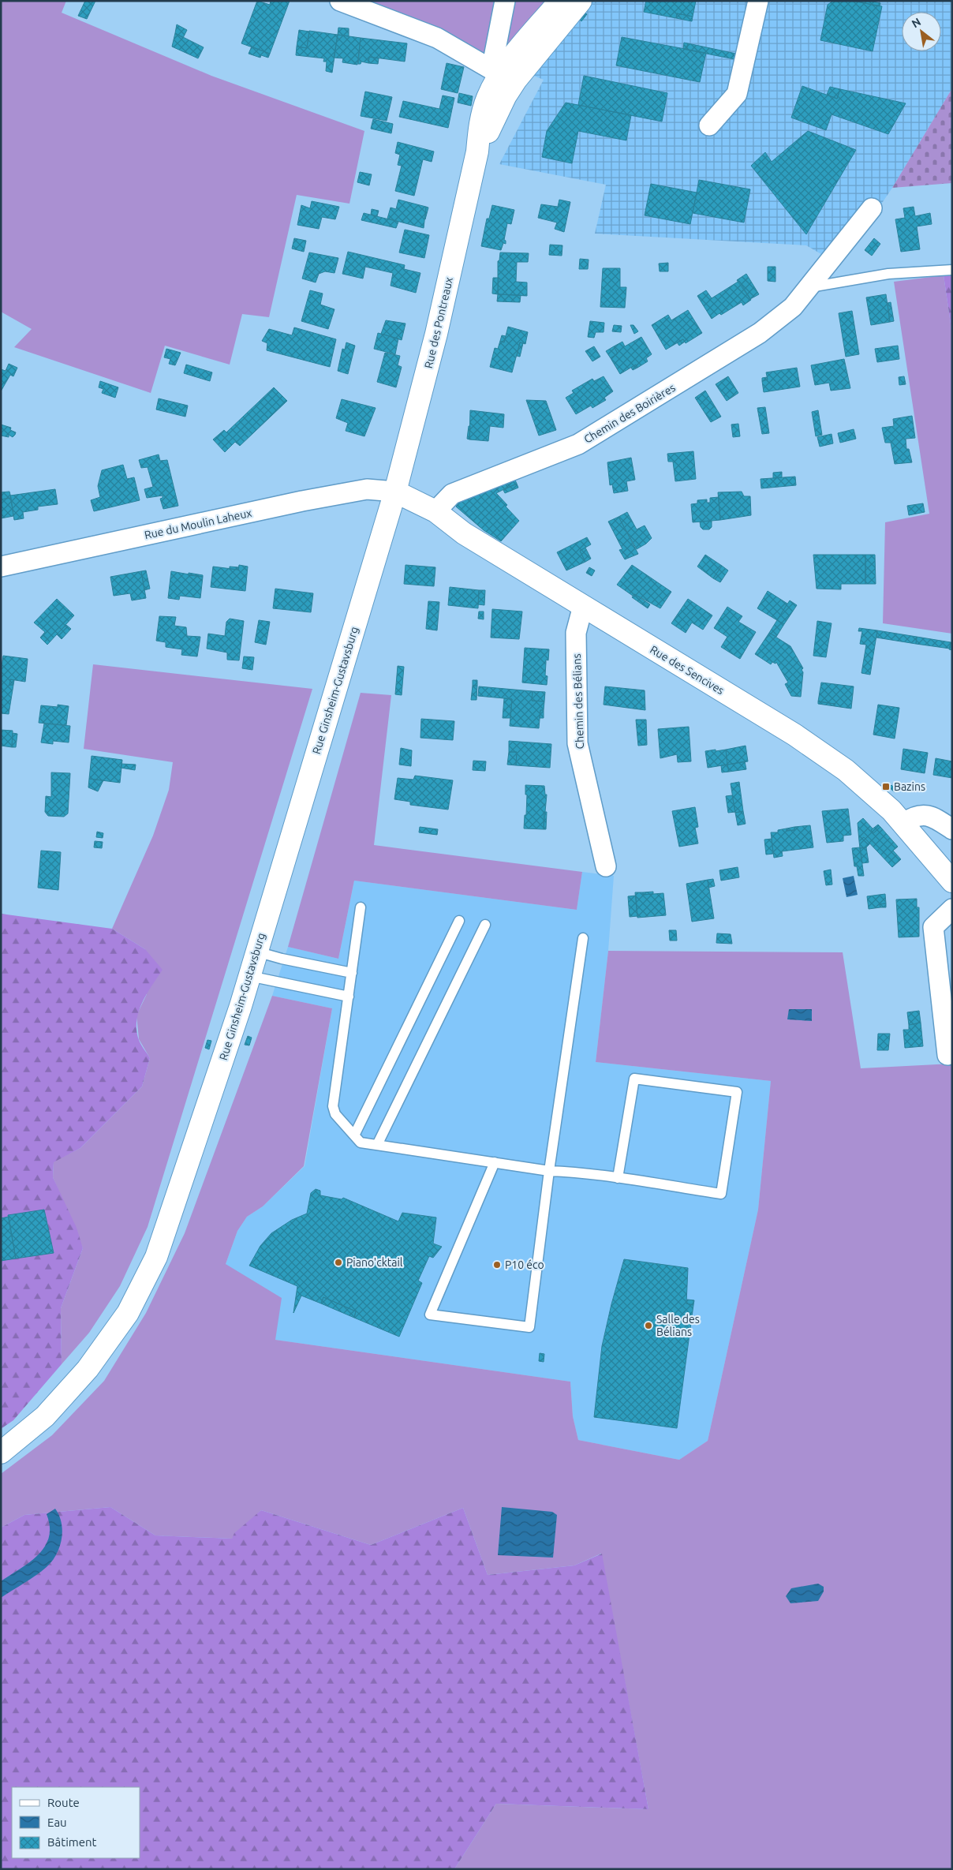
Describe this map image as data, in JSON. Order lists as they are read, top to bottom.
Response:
{
  "streets": {
    "street": [
      "Rue des Pontreaux",
      "Chemin des Boirières",
      "Rue du Moulin Laheux",
      "Rue des Sencives",
      "Rue Ginsheim-Gustavsburg",
      "Chemin des Bélians"
    ]
  },
  "crossings": [
    ["Rue des Pontreaux", "Rue du Moulin Laheux"],
    ["Rue des Pontreaux", "Rue des Sencives"],
    ["Rue des Pontreaux", "Rue Ginsheim-Gustavsburg"],
    ["Chemin des Boirières", "Rue des Sencives"],
    ["Rue du Moulin Laheux", "Rue des Sencives"],
    ["Rue du Moulin Laheux", "Rue Ginsheim-Gustavsburg"],
    ["Rue des Sencives", "Rue Ginsheim-Gustavsburg"],
    ["Rue des Sencives", "Chemin des Bélians"]
  ],
  "places": {
    "transit": ["Bazins"],
    "other": ["Piano'cktail", "P10 éco", "Salle des Bélians"]
  },
  "legend": ["Route", "Eau", "Bâtiment"],
  "north": "top left"
}
